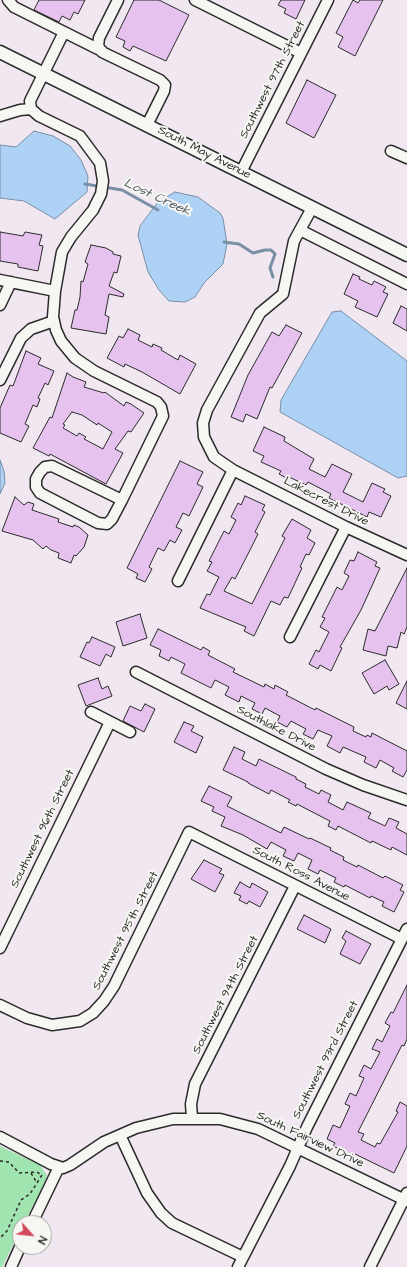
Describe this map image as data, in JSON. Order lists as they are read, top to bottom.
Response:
{
  "streets": {
    "main road": ["South May Avenue"],
    "street": [
      "Southwest 97th Street",
      "Lakecrest Drive",
      "Southlake Drive",
      "Southwest 96th Street",
      "South Ross Avenue",
      "Southwest 95th Street",
      "Southwest 94th Street",
      "Southwest 93rd Street",
      "South Fairview Drive"
    ]
  },
  "crossings": [
    ["Southwest 97th Street", "South May Avenue"],
    ["South Ross Avenue", "Southwest 95th Street"],
    ["South Ross Avenue", "Southwest 94th Street"],
    ["South Ross Avenue", "Southwest 93rd Street"],
    ["Southwest 94th Street", "South Fairview Drive"],
    ["Southwest 93rd Street", "South Fairview Drive"]
  ],
  "water": ["Lost Creek"],
  "north": "bottom right"
}
